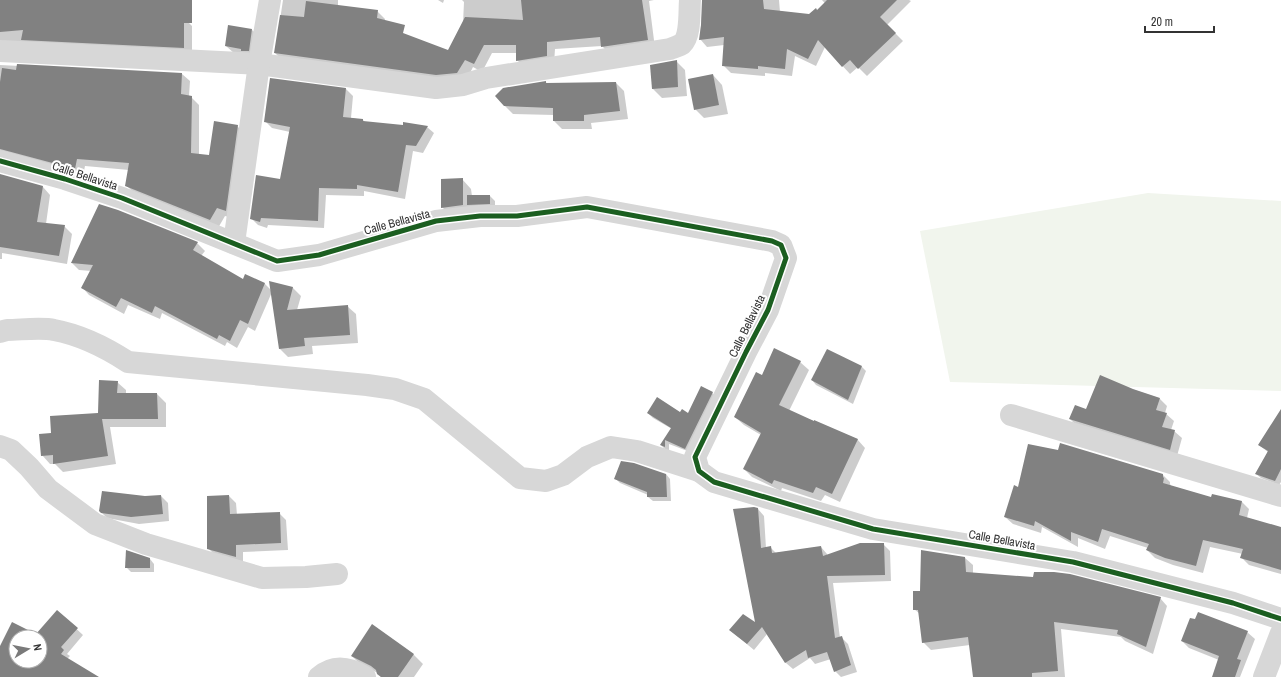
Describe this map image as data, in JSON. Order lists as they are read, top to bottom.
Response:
{
  "streets": {
    "street": ["Calle Bellavista"]
  },
  "scale_bar": "20 m",
  "north": "right"
}
